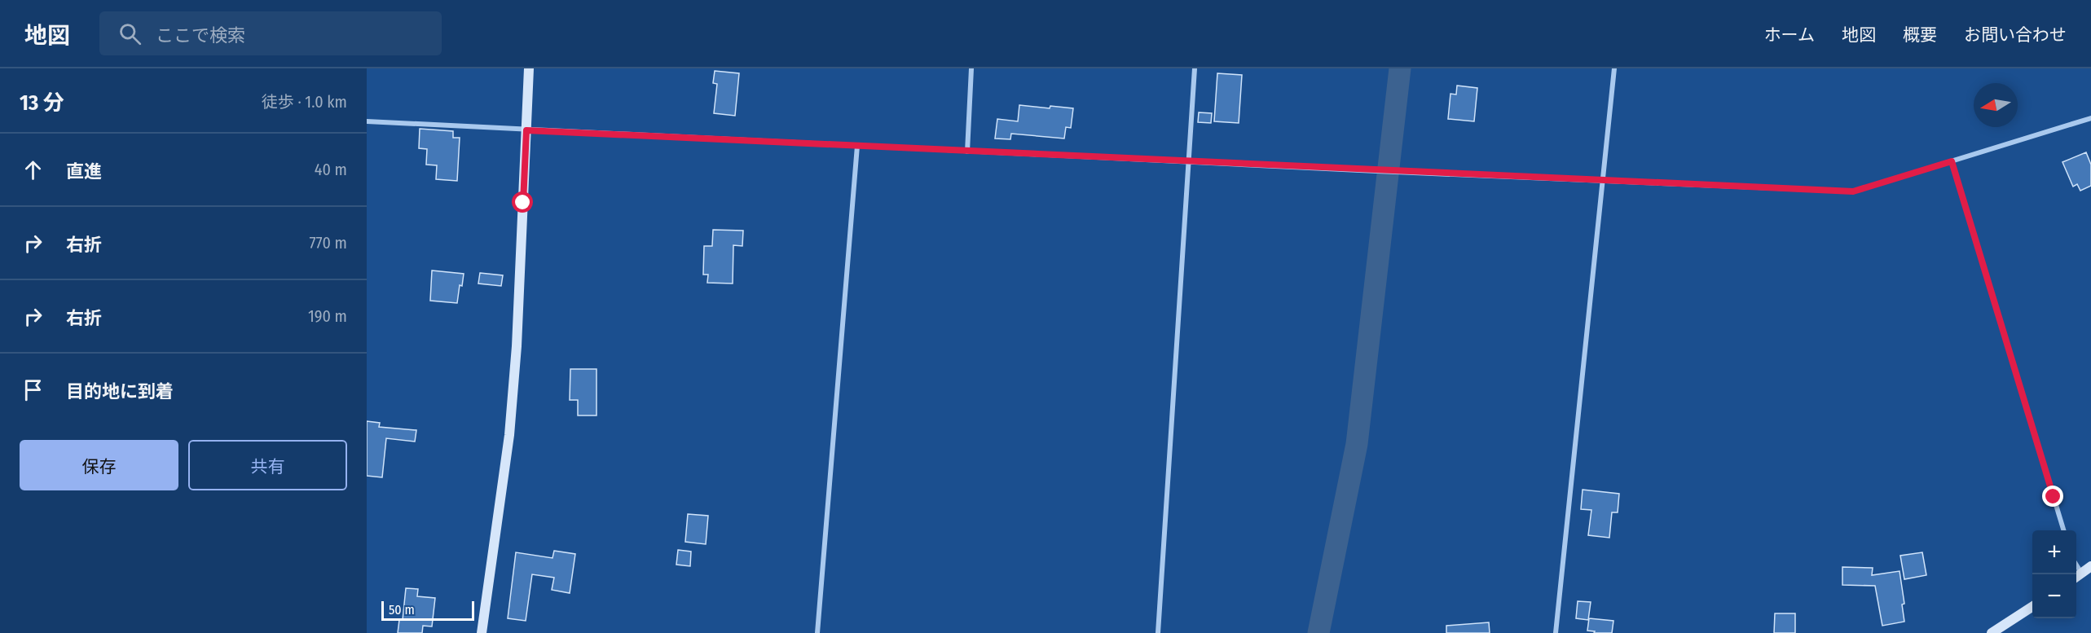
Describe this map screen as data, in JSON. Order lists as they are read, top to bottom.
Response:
{
  "scale_bar": "50 m",
  "north": "left",
  "page": {
    "header": "地図",
    "search": "ここで検索",
    "nav": [
      "ホーム",
      "地図",
      "概要",
      "お問い合わせ"
    ],
    "heading": ["13 分", "徒歩 · 1.0 km"],
    "list": [
      ["直進", "40 m"],
      ["右折", "770 m"],
      ["右折", "190 m"],
      "目的地に到着"
    ],
    "buttons": ["保存", "共有"],
    "map_buttons": ["+", "−"],
    "scale": "50 m"
  }
}
